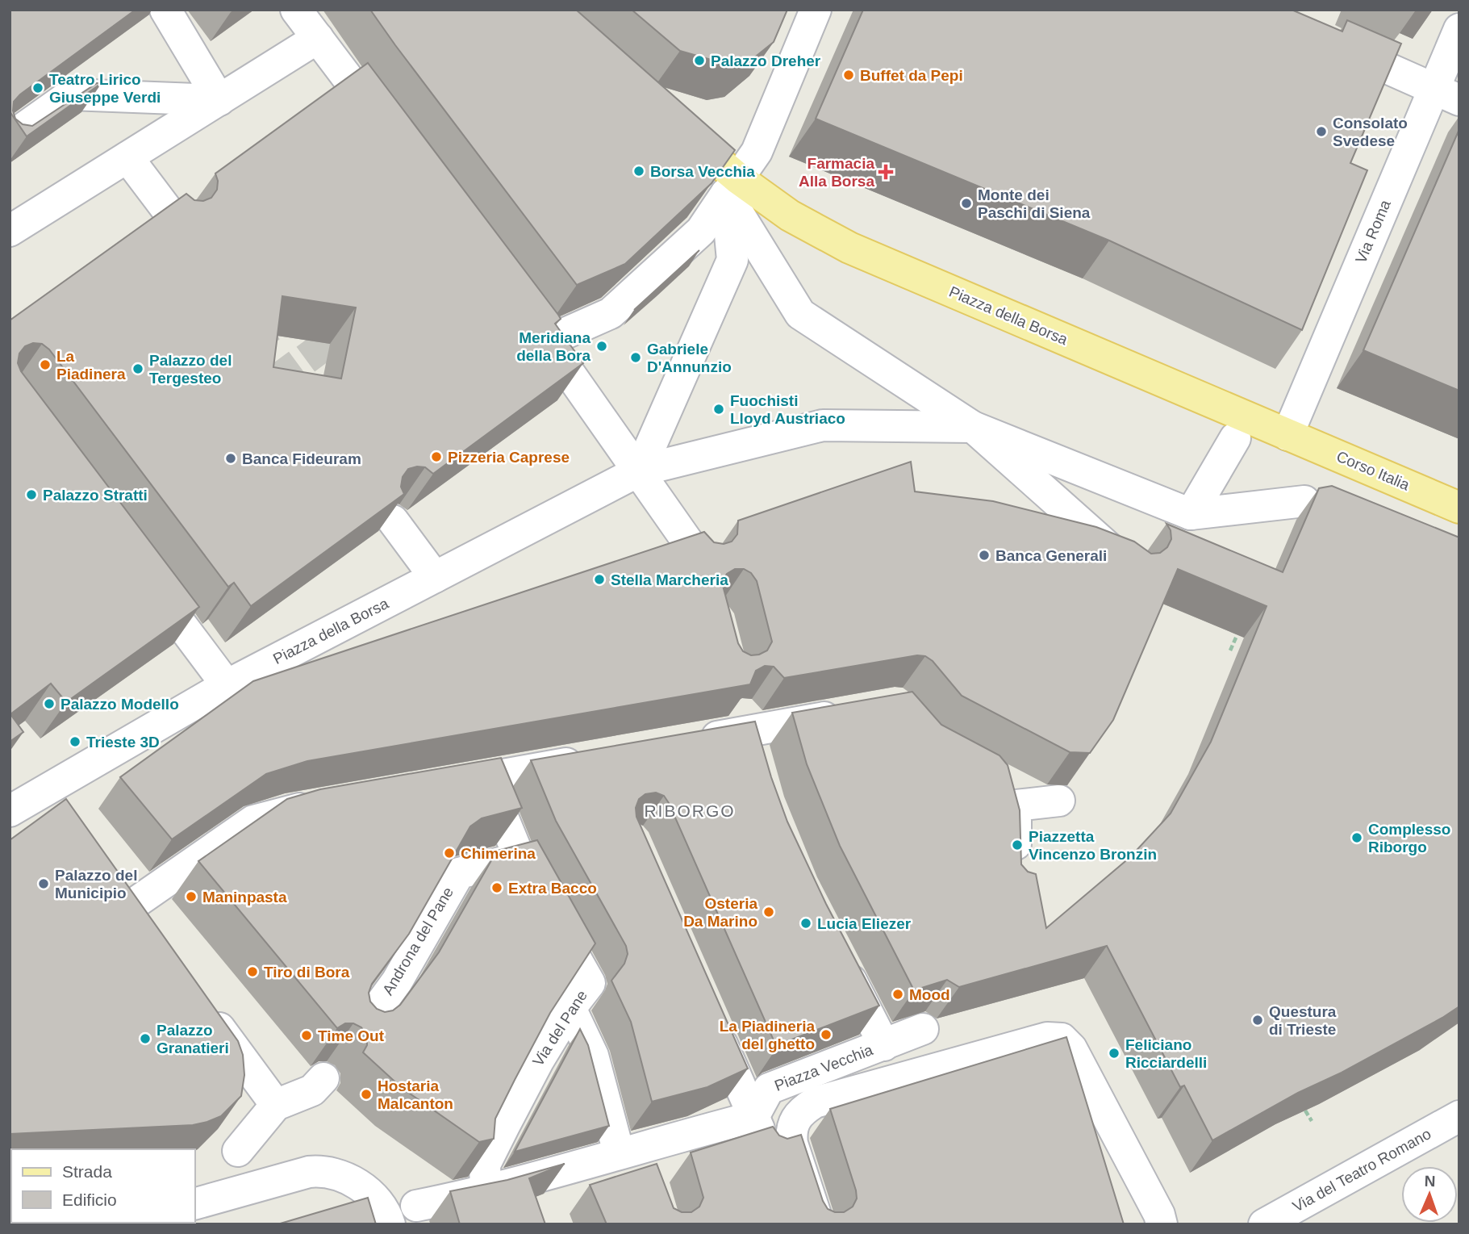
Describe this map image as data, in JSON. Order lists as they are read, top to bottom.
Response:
{
  "streets": {
    "main road": ["Piazza della Borsa", "Corso Italia"],
    "street": [
      "Via Roma",
      "Androna del Pane",
      "Via del Pane",
      "Piazza Vecchia",
      "Via del Teatro Romano"
    ]
  },
  "crossings": [
    ["Via Roma", "Piazza della Borsa"],
    ["Via Roma", "Corso Italia"],
    ["Piazza della Borsa", "Corso Italia"],
    ["Androna del Pane", "Via del Pane"]
  ],
  "districts": ["RIBORGO"],
  "places": {
    "other": [
      "Palazzo Dreher",
      "Buffet da Pepi",
      "Teatro Lirico Giuseppe Verdi",
      "Consolato Svedese",
      "Borsa Vecchia",
      "Monte dei Paschi di Siena",
      "Meridiana della Bora",
      "Gabriele D'Annunzio",
      "La Piadinera",
      "Palazzo del Tergesteo",
      "Fuochisti Lloyd Austriaco",
      "Pizzeria Caprese",
      "Banca Fideuram",
      "Palazzo Stratti",
      "Banca Generali",
      "Stella Marcheria",
      "Palazzo Modello",
      "Trieste 3D",
      "Complesso Riborgo",
      "Piazzetta Vincenzo Bronzin",
      "Chimerina",
      "Palazzo del Municipio",
      "Extra Bacco",
      "Maninpasta",
      "Osteria Da Marino",
      "Lucia Eliezer",
      "Tiro di Bora",
      "Mood",
      "Questura di Trieste",
      "La Piadineria del ghetto",
      "Time Out",
      "Palazzo Granatieri",
      "Feliciano Ricciardelli",
      "Hostaria Malcanton"
    ],
    "health": ["Farmacia Alla Borsa"]
  },
  "legend": ["Strada", "Edificio"],
  "north": "top"
}
